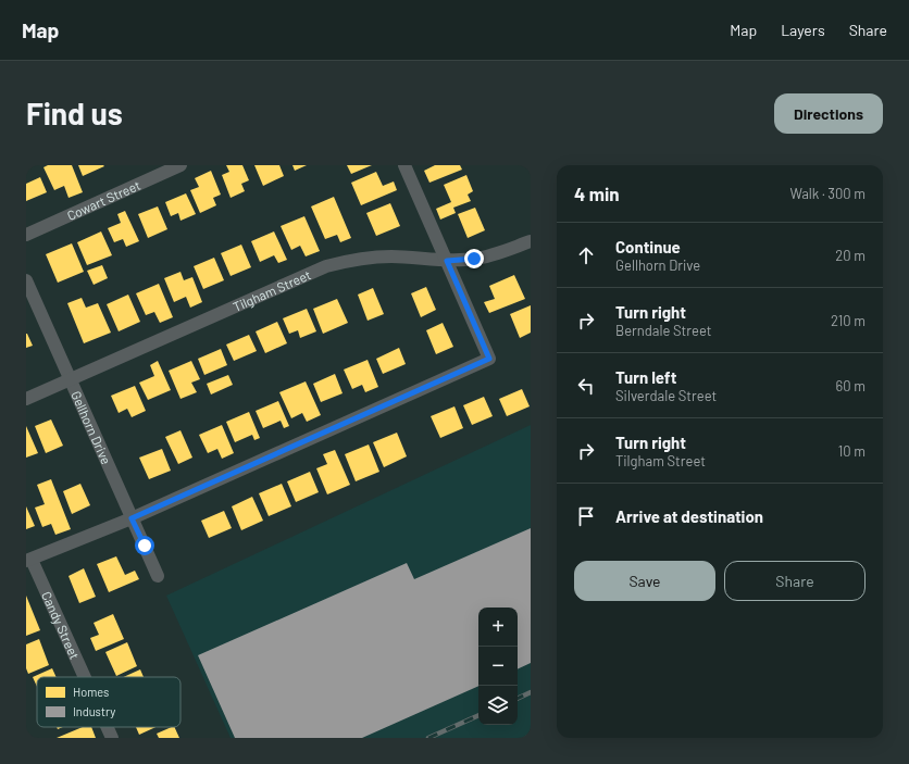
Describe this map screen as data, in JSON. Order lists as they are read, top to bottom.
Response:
{
  "streets": {
    "street": [
      "Cowart Street",
      "Tilgham Street",
      "Gellhorn Drive",
      "Candy Street"
    ]
  },
  "crossings": [
    ["Tilgham Street", "Gellhorn Drive"]
  ],
  "legend": ["Homes", "Industry"],
  "page": {
    "header": "Map",
    "nav": ["Map", "Layers", "Share"],
    "buttons": [
      "Directions",
      ["Save", "Share"]
    ],
    "title": "Find us",
    "heading": ["4 min", "Walk · 300 m"],
    "list": [
      ["Continue", "Gellhorn Drive", "20 m"],
      ["Turn right", "Berndale Street", "210 m"],
      ["Turn left", "Silverdale Street", "60 m"],
      ["Turn right", "Tilgham Street", "10 m"],
      "Arrive at destination"
    ],
    "map_buttons": ["+", "−"]
  }
}
